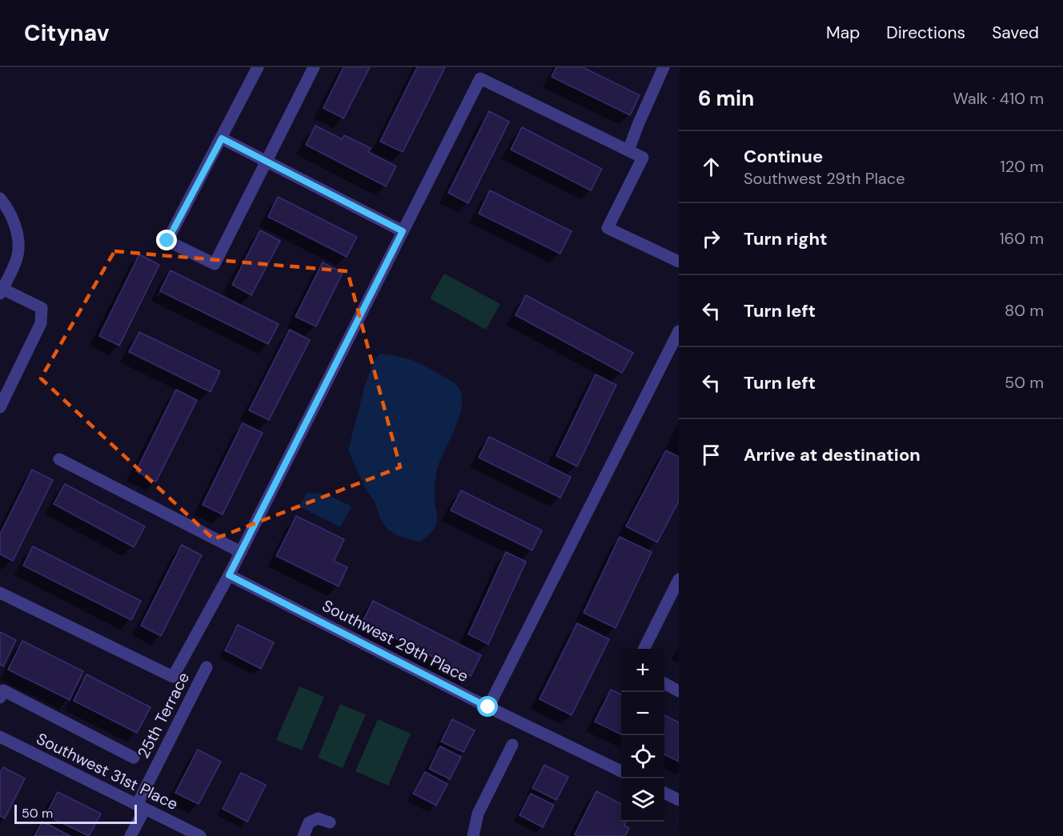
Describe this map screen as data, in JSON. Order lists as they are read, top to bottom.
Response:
{
  "streets": {
    "street": ["Southwest 29th Place", "25th Terrace", "Southwest 31st Place"]
  },
  "crossings": [
    ["25th Terrace", "Southwest 31st Place"]
  ],
  "scale_bar": "50 m",
  "page": {
    "header": "Citynav",
    "nav": ["Map", "Directions", "Saved"],
    "heading": ["6 min", "Walk · 410 m"],
    "list": [
      ["Continue", "Southwest 29th Place", "120 m"],
      ["Turn right", "160 m"],
      ["Turn left", "80 m"],
      ["Turn left", "50 m"],
      "Arrive at destination"
    ],
    "map_buttons": ["+", "−"],
    "scale": "50 m"
  }
}
